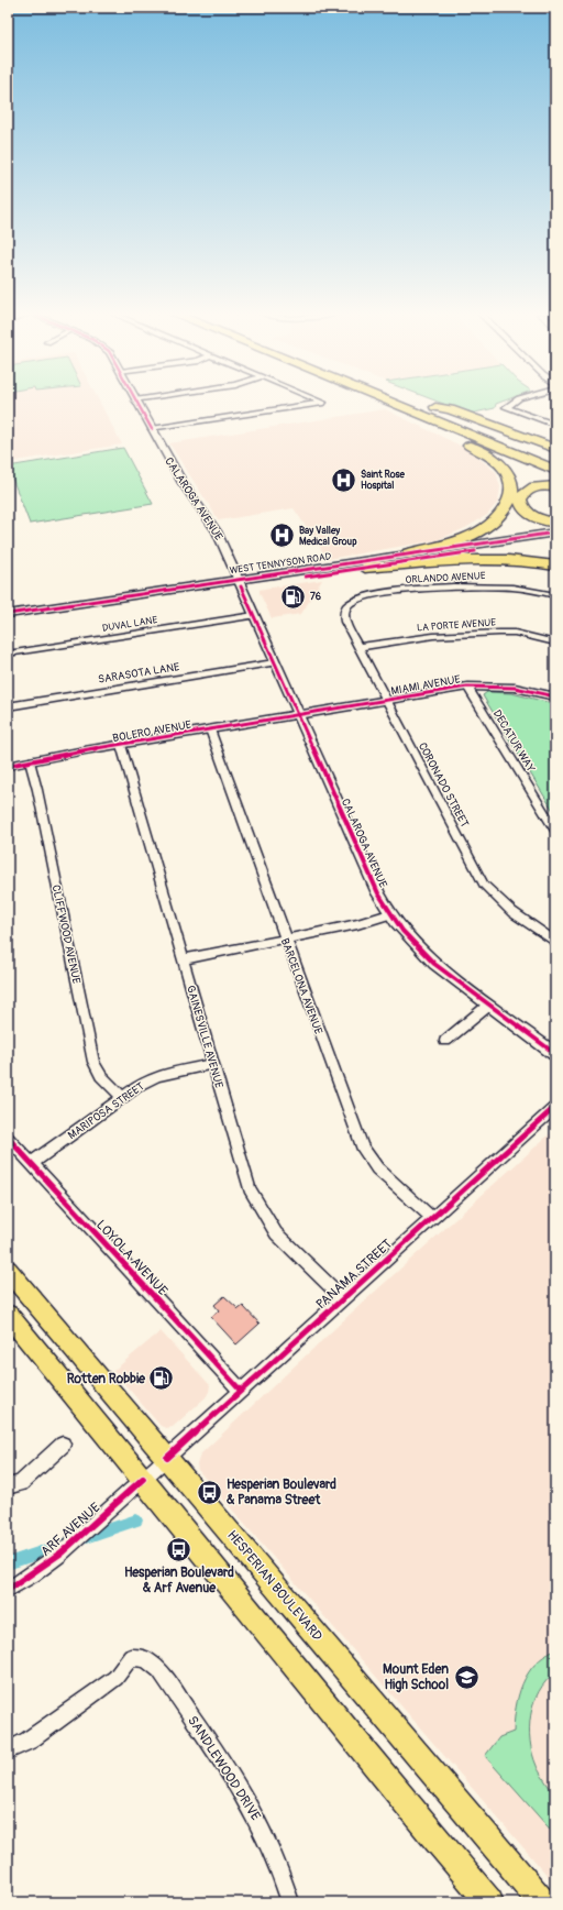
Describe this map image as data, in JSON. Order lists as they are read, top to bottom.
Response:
{
  "streets": {
    "main road": ["WEST TENNYSON ROAD", "HESPERIAN BOULEVARD"],
    "street": [
      "CALAROGA AVENUE",
      "ORLANDO AVENUE",
      "DUVAL LANE",
      "LA PORTE AVENUE",
      "SARASOTA LANE",
      "MIAMI AVENUE",
      "BOLERO AVENUE",
      "DECATUR WAY",
      "CORONADO STREET",
      "CLIFFWOOD AVENUE",
      "BARCELONA AVENUE",
      "GAINESVILLE AVENUE",
      "MARIPOSA STREET",
      "LOYOLA AVENUE",
      "PANAMA STREET",
      "ARF AVENUE",
      "SANDLEWOOD DRIVE"
    ]
  },
  "crossings": [
    ["CALAROGA AVENUE", "WEST TENNYSON ROAD"],
    ["CALAROGA AVENUE", "DUVAL LANE"],
    ["CALAROGA AVENUE", "SARASOTA LANE"],
    ["CALAROGA AVENUE", "MIAMI AVENUE"],
    ["CALAROGA AVENUE", "BOLERO AVENUE"],
    ["ORLANDO AVENUE", "CORONADO STREET"],
    ["LA PORTE AVENUE", "CORONADO STREET"],
    ["MIAMI AVENUE", "BOLERO AVENUE"],
    ["MIAMI AVENUE", "DECATUR WAY"],
    ["MIAMI AVENUE", "CORONADO STREET"],
    ["BOLERO AVENUE", "CLIFFWOOD AVENUE"],
    ["BOLERO AVENUE", "BARCELONA AVENUE"],
    ["BOLERO AVENUE", "GAINESVILLE AVENUE"],
    ["CLIFFWOOD AVENUE", "MARIPOSA STREET"],
    ["BARCELONA AVENUE", "PANAMA STREET"],
    ["GAINESVILLE AVENUE", "MARIPOSA STREET"],
    ["GAINESVILLE AVENUE", "PANAMA STREET"],
    ["MARIPOSA STREET", "LOYOLA AVENUE"],
    ["LOYOLA AVENUE", "PANAMA STREET"],
    ["PANAMA STREET", "ARF AVENUE"],
    ["PANAMA STREET", "HESPERIAN BOULEVARD"],
    ["ARF AVENUE", "HESPERIAN BOULEVARD"]
  ],
  "places": {
    "hospital": ["Saint Rose Hospital", "Bay Valley Medical Group"],
    "fuel station": ["76", "Rotten Robbie"],
    "bus stop": ["Hesperian Boulevard & Panama Street", "Hesperian Boulevard & Arf Avenue"],
    "school or university": ["Mount Eden High School"]
  }
}
